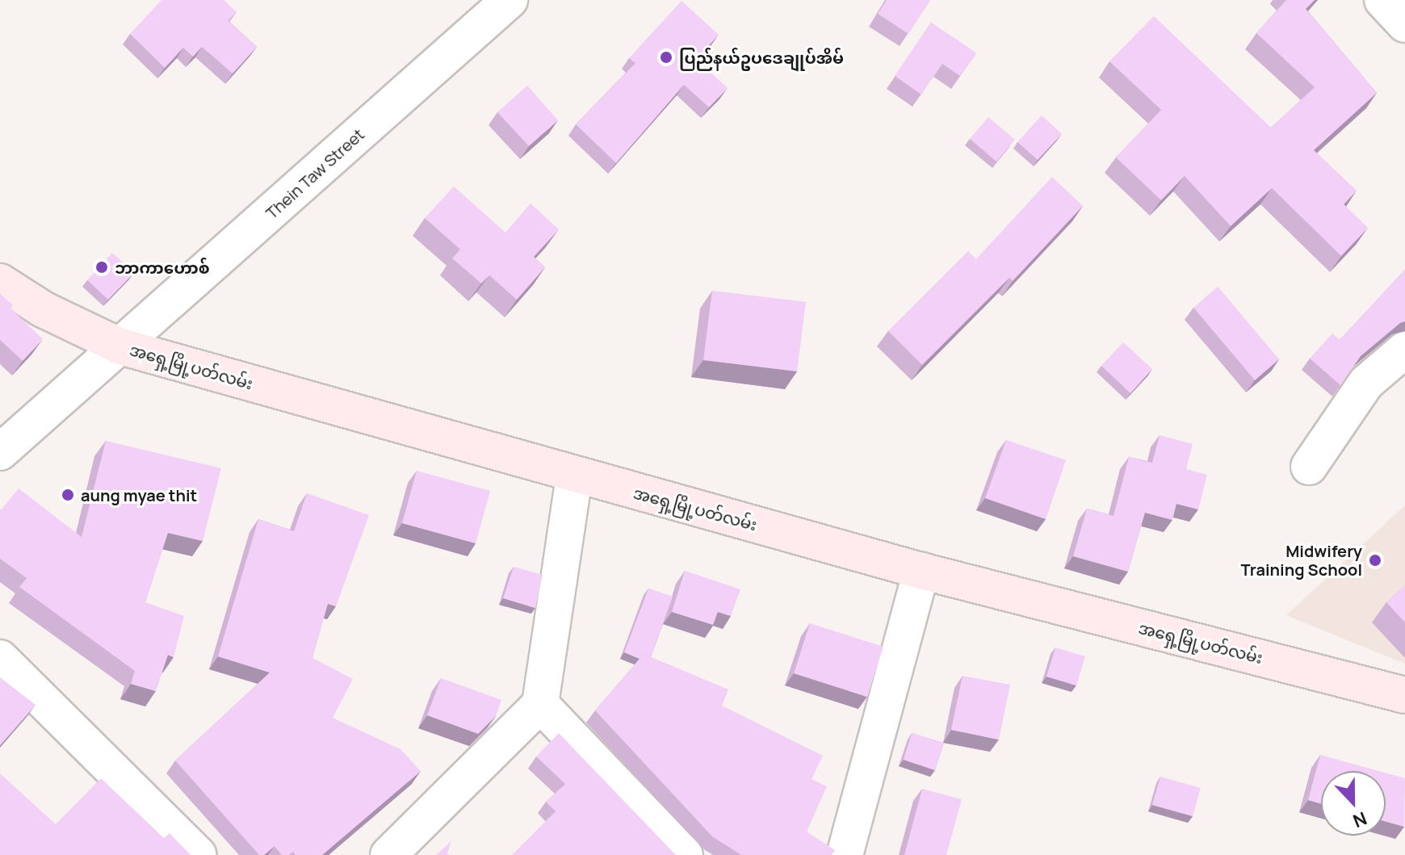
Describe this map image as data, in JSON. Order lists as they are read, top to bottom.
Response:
{
  "streets": {
    "street": ["Thein Taw Street", "အရှေ့မြို့ပတ်လမ်း"]
  },
  "crossings": [
    ["Thein Taw Street", "အရှေ့မြို့ပတ်လမ်း"]
  ],
  "places": [
    "ပြည်နယ်ဥပဒေချုပ်အိမ်",
    "ဘာကာဟောစ်",
    "aung myae thit",
    "Midwifery Training School"
  ],
  "north": "bottom"
}
